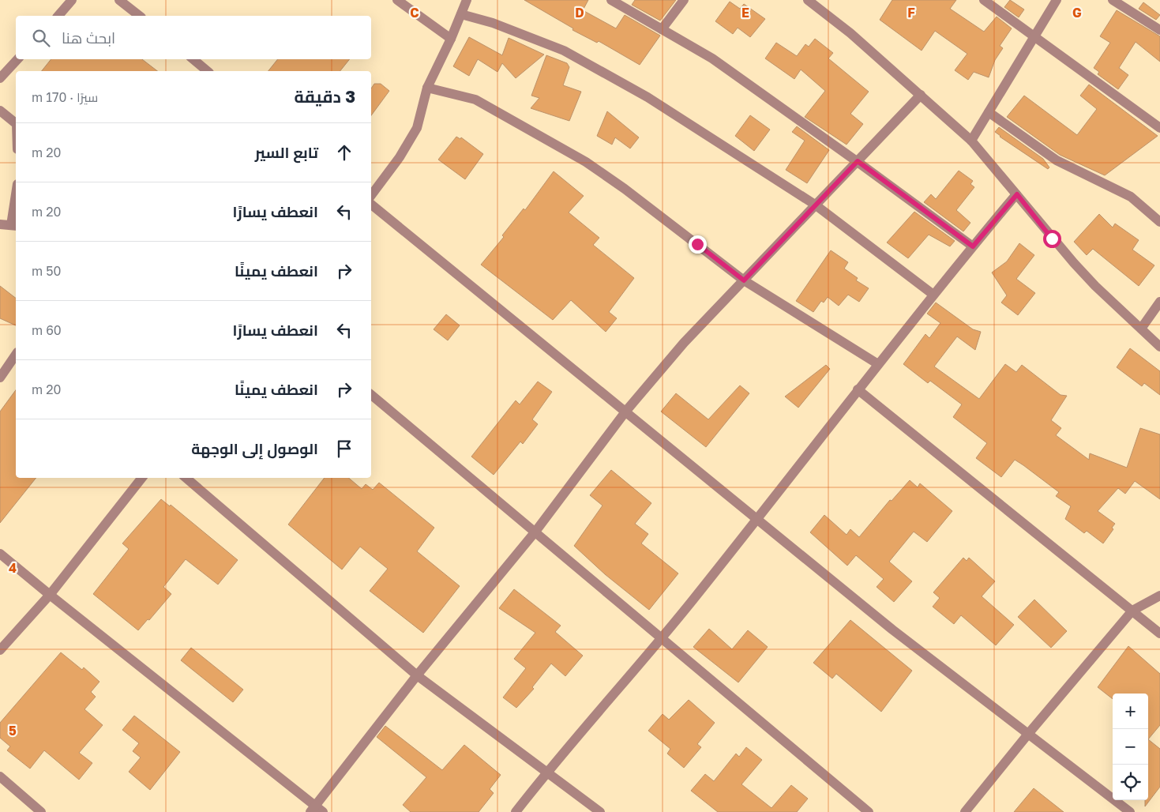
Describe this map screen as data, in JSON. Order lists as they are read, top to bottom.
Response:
{
  "page": {
    "search": "ابحث هنا",
    "heading": ["3 دقيقة", "سيرًا · 170 m"],
    "list": [
      ["تابع السير", "20 m"],
      ["انعطف يسارًا", "20 m"],
      ["انعطف يمينًا", "50 m"],
      ["انعطف يسارًا", "60 m"],
      ["انعطف يمينًا", "20 m"],
      "الوصول إلى الوجهة"
    ],
    "map_buttons": ["+", "−"]
  },
  "grid": {
    "columns": [
      "C",
      "D",
      "E",
      "F",
      "G"
    ],
    "rows": ["4", "5"]
  }
}
